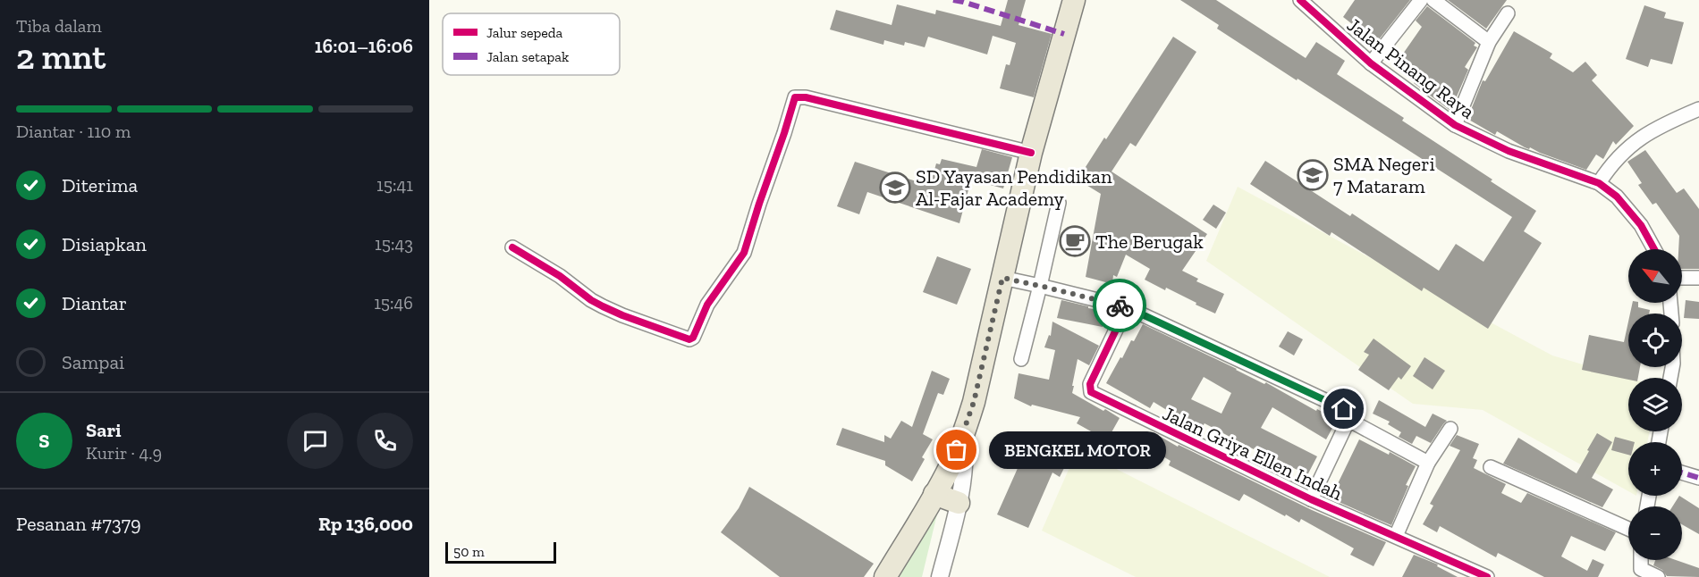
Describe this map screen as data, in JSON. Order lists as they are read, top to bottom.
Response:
{
  "streets": {
    "street": ["Jalan Pinang Raya", "Jalan Griya Ellen Indah"]
  },
  "places": {
    "school or university": ["SMA Negeri 7 Mataram", "SD Yayasan Pendidikan Al-Fajar Academy"],
    "cafe": ["The Berugak"],
    "other": ["BENGKEL MOTOR"]
  },
  "legend": ["Jalur sepeda", "Jalan setapak"],
  "scale_bar": "50 m",
  "north": "top left",
  "page": {
    "heading": ["2 mnt", "Tiba dalam", "16:01–16:06"],
    "panel": [
      "Sari",
      "Kurir · 4.9",
      "Pesanan #7379",
      "Rp 136,000"
    ],
    "bar": "Diantar · 110 m",
    "list": [
      ["Diterima", "15:41"],
      ["Disiapkan", "15:43"],
      ["Diantar", "15:46"],
      "Sampai"
    ],
    "map_buttons": ["+", "−"],
    "round": "S",
    "bubble": "BENGKEL MOTOR",
    "scale": "50 m"
  }
}
